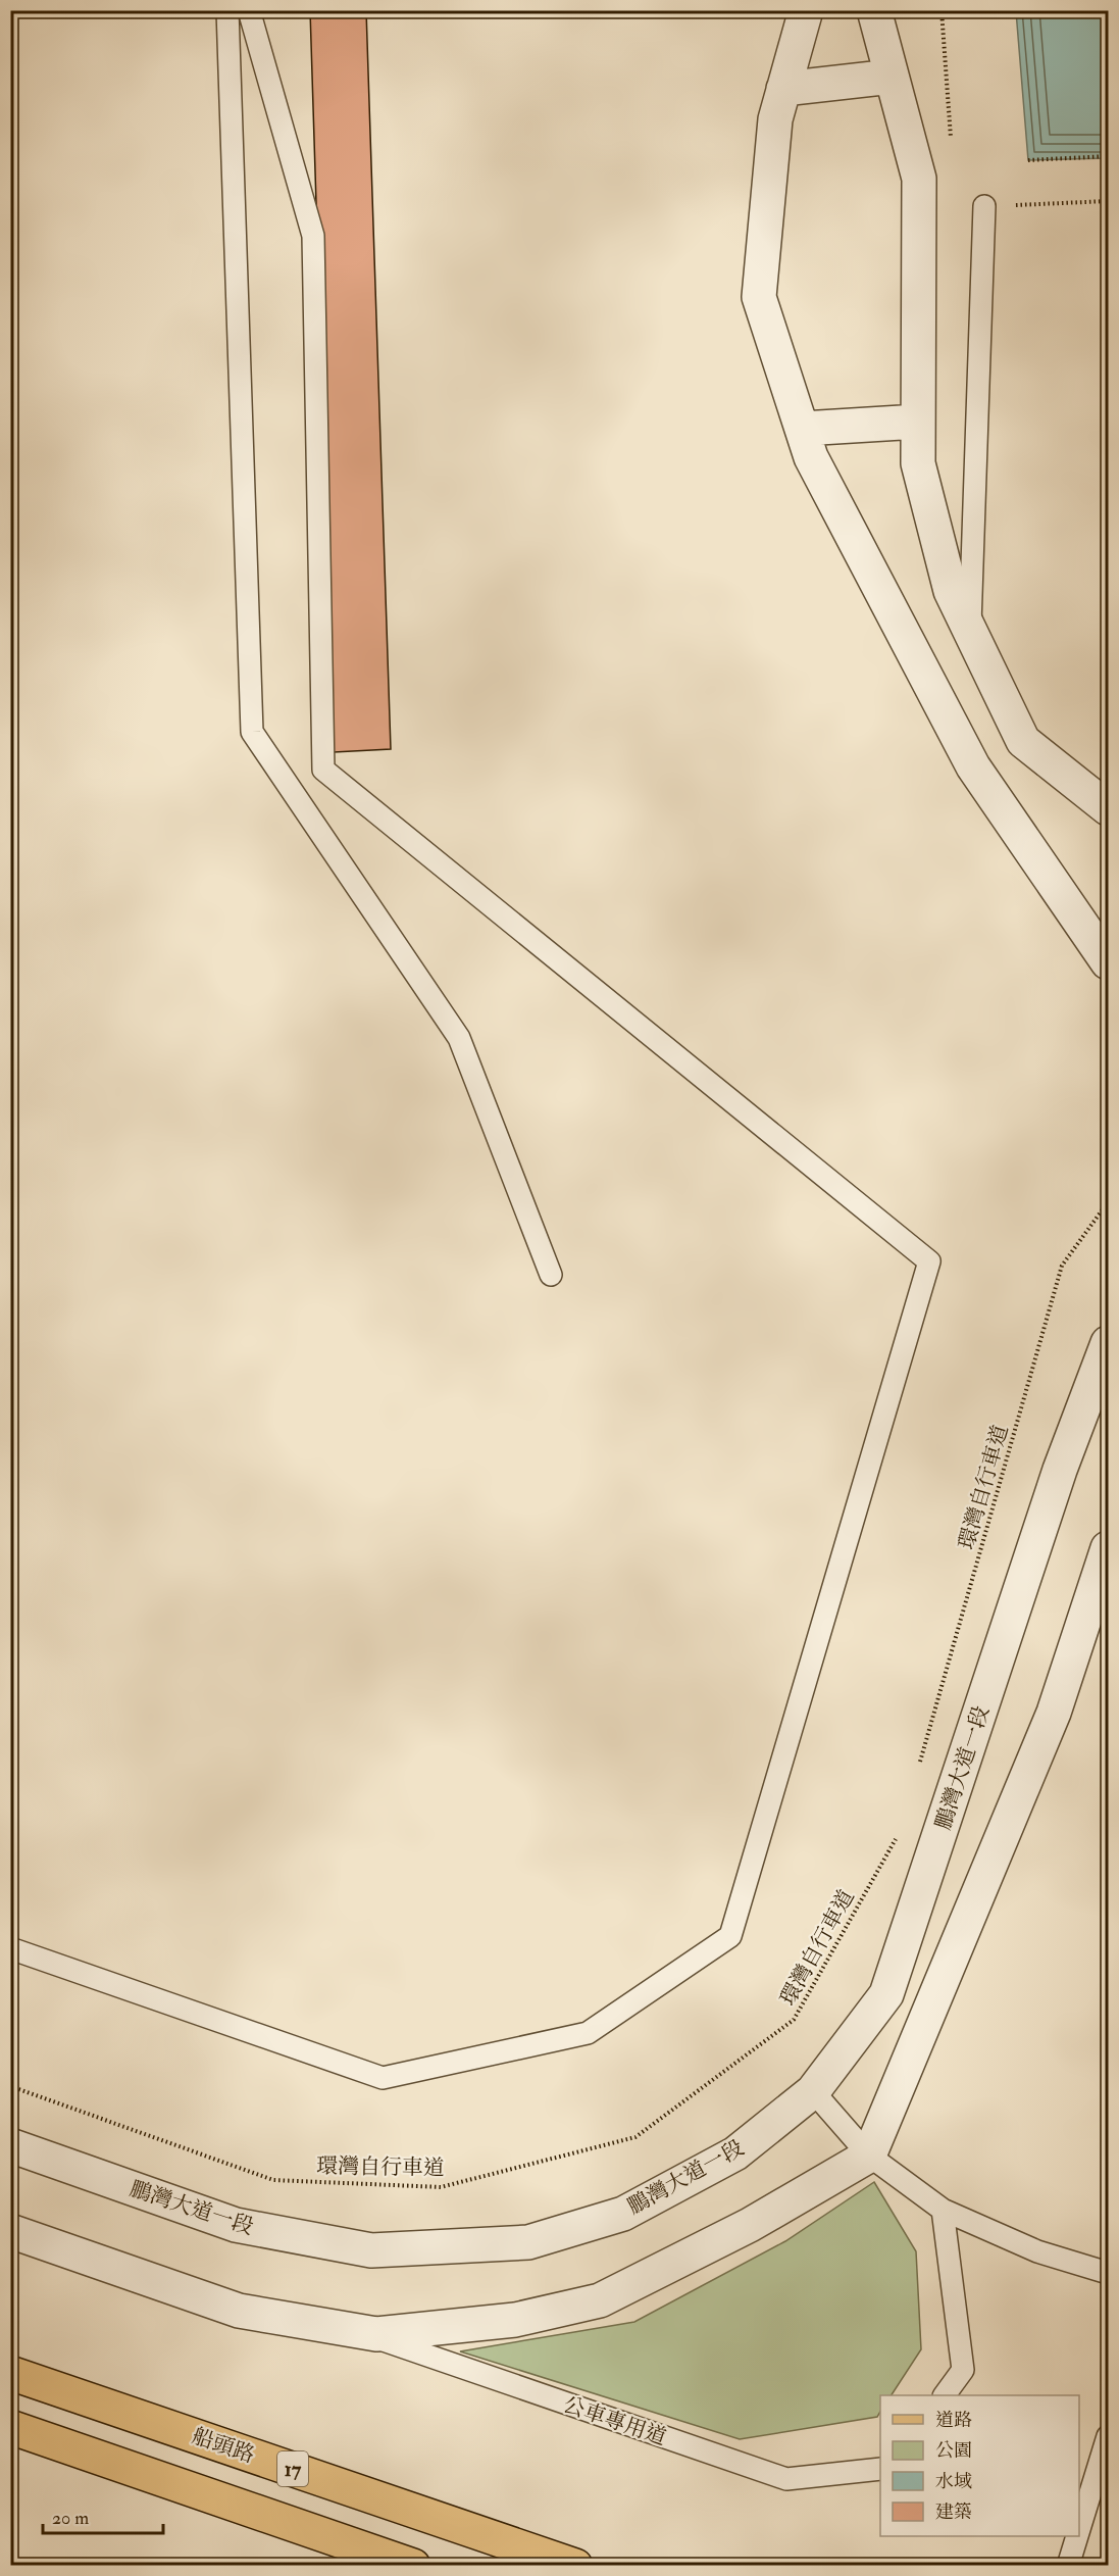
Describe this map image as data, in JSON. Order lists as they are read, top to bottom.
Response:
{
  "streets": {
    "main road": ["船頭路", "17"],
    "street": ["鵬灣大道一段"],
    "lane": ["公車專用道"],
    "path": ["環灣自行車道"]
  },
  "legend": [
    "道路",
    "公園",
    "水域",
    "建築"
  ],
  "scale_bar": "20 m"
}
